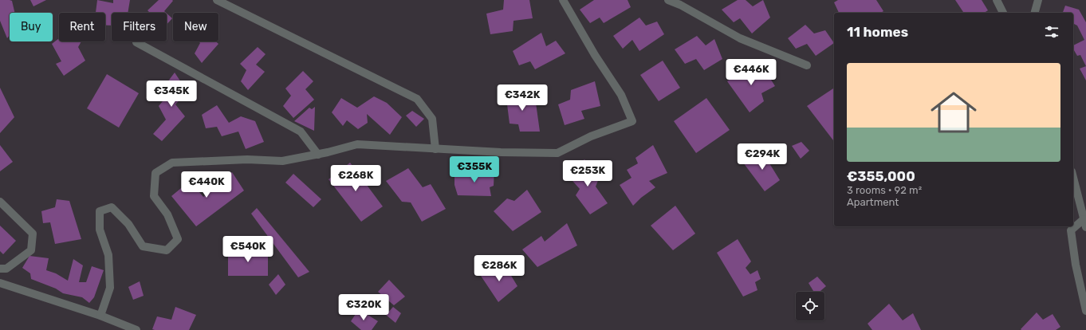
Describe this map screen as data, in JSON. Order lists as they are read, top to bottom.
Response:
{
  "page": {
    "chip": [
      "Buy",
      "Rent",
      "Filters",
      "New"
    ],
    "heading": "11 homes",
    "list": [
      {
        "name": "€355,000",
        "note": "3 rooms · 92 m² · Apartment"
      }
    ],
    "price": [
      "€446K",
      "€345K",
      "€342K",
      "€294K",
      "€355K",
      "€253K",
      "€268K",
      "€440K",
      "€540K",
      "€286K",
      "€320K"
    ]
  }
}
